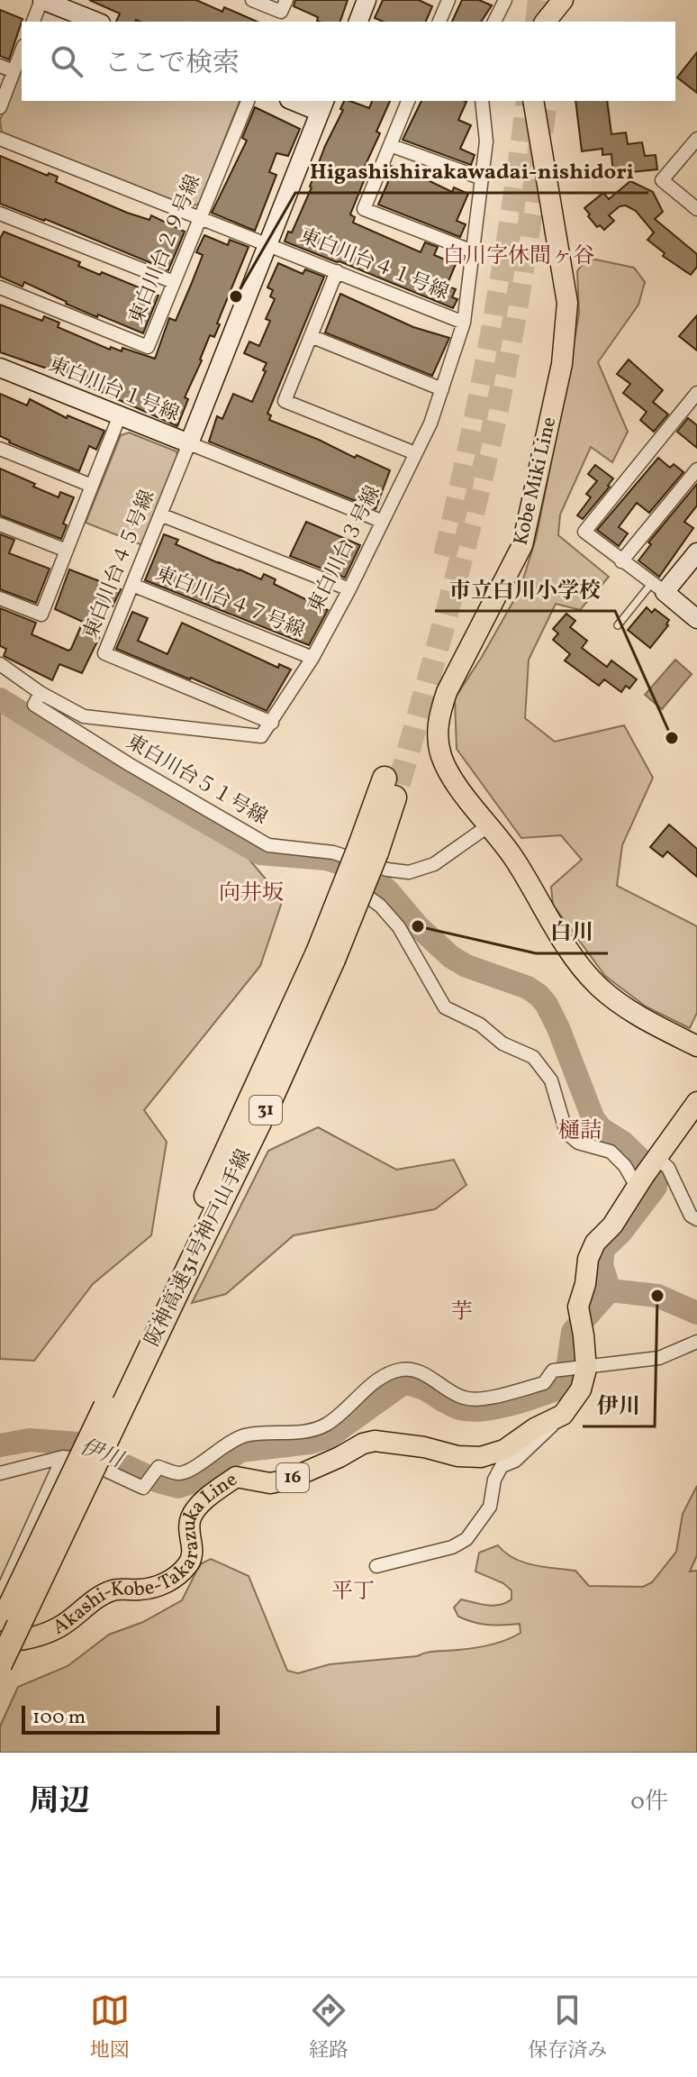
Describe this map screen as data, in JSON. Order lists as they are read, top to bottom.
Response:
{
  "streets": {
    "highway": ["31", "阪神高速31号神戸山手線"],
    "main road": ["Kobe Miki Line", "16", "Akashi-Kobe-Takarazuka Line"],
    "street": [
      "東白川台２９号線",
      "東白川台４１号線",
      "東白川台１号線",
      "東白川台３号線",
      "東白川台４５号線",
      "東白川台４７号線",
      "東白川台５１号線"
    ]
  },
  "crossings": [
    ["東白川台２９号線", "東白川台４１号線"],
    ["東白川台４１号線", "東白川台１号線"],
    ["東白川台４１号線", "東白川台３号線"],
    ["東白川台１号線", "東白川台４５号線"],
    ["東白川台３号線", "東白川台４５号線"],
    ["東白川台３号線", "東白川台４７号線"],
    ["東白川台４５号線", "東白川台４７号線"],
    ["東白川台５１号線", "阪神高速31号神戸山手線"]
  ],
  "districts": [
    "白川字休間ヶ谷",
    "向井坂",
    "樋詰",
    "芋",
    "平丁"
  ],
  "water": ["伊川"],
  "places": [
    "Higashishirakawadai-nishidori",
    "市立白川小学校",
    "白川",
    "伊川"
  ],
  "scale_bar": "100 m",
  "page": {
    "search": "ここで検索",
    "scale": "100 m",
    "heading": ["周辺", "0件"],
    "nav": ["地図", "経路", "保存済み"]
  }
}
